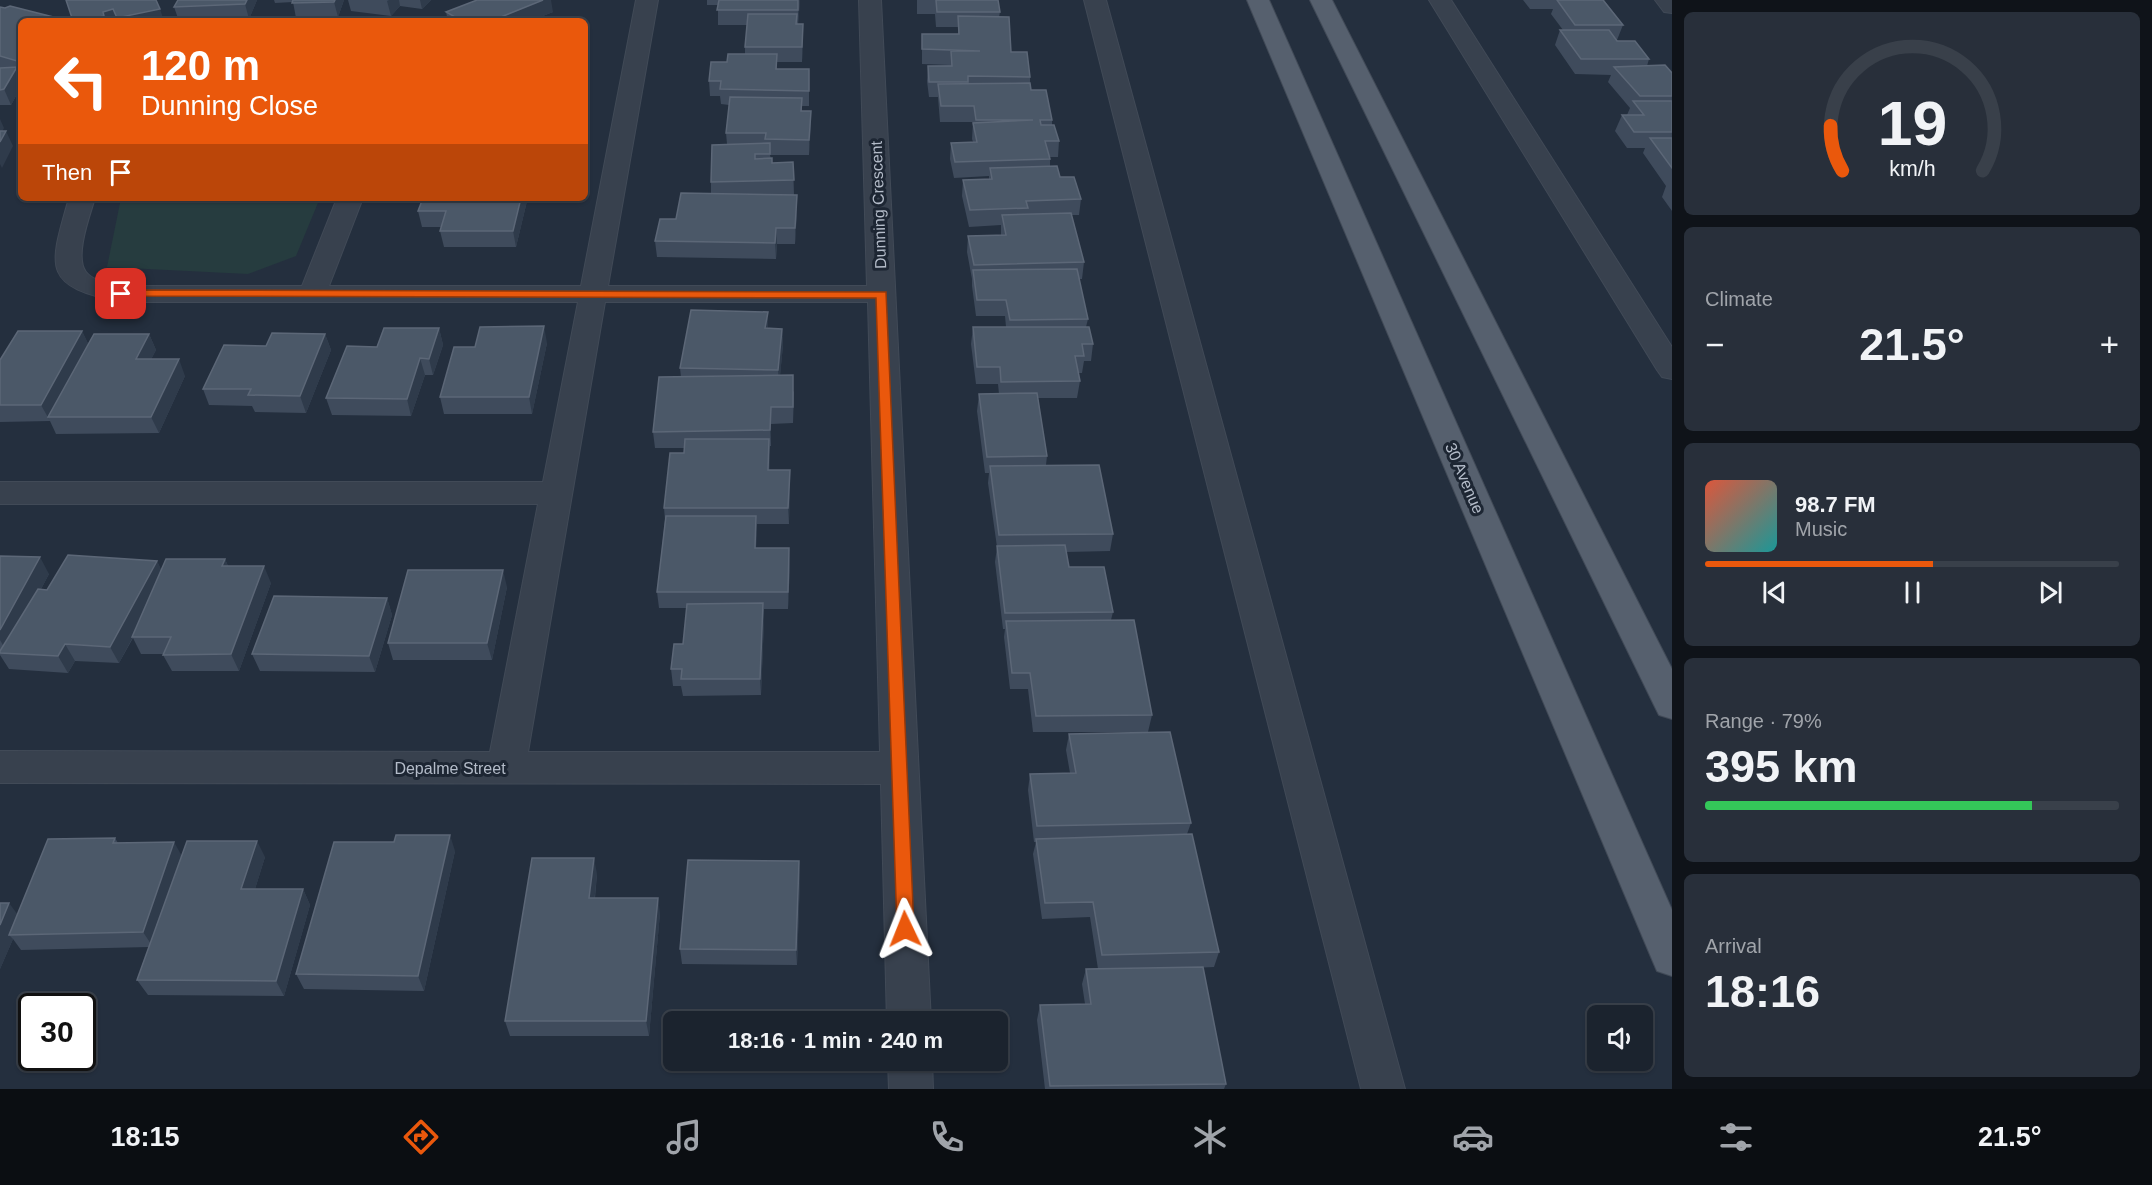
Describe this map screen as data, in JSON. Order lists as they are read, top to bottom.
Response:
{
  "streets": {
    "main road": ["30 Avenue"],
    "street": ["Dunning Crescent", "Depalme Street"]
  },
  "crossings": [
    ["Dunning Crescent", "Depalme Street"]
  ],
  "page": {
    "turn": ["120 m", "Dunning Close"],
    "then": "Then",
    "tile": [
      "Climate",
      ["Range · 79%", "395 km"],
      ["Arrival", "18:16"]
    ],
    "heat": ["−", "21.5°", "+"],
    "song": ["98.7 FM", "Music"],
    "limit": "30",
    "trip": "18:16 · 1 min · 240 m",
    "tabs": ["18:15", "21.5°"],
    "gauge": ["19", "km/h"]
  }
}
